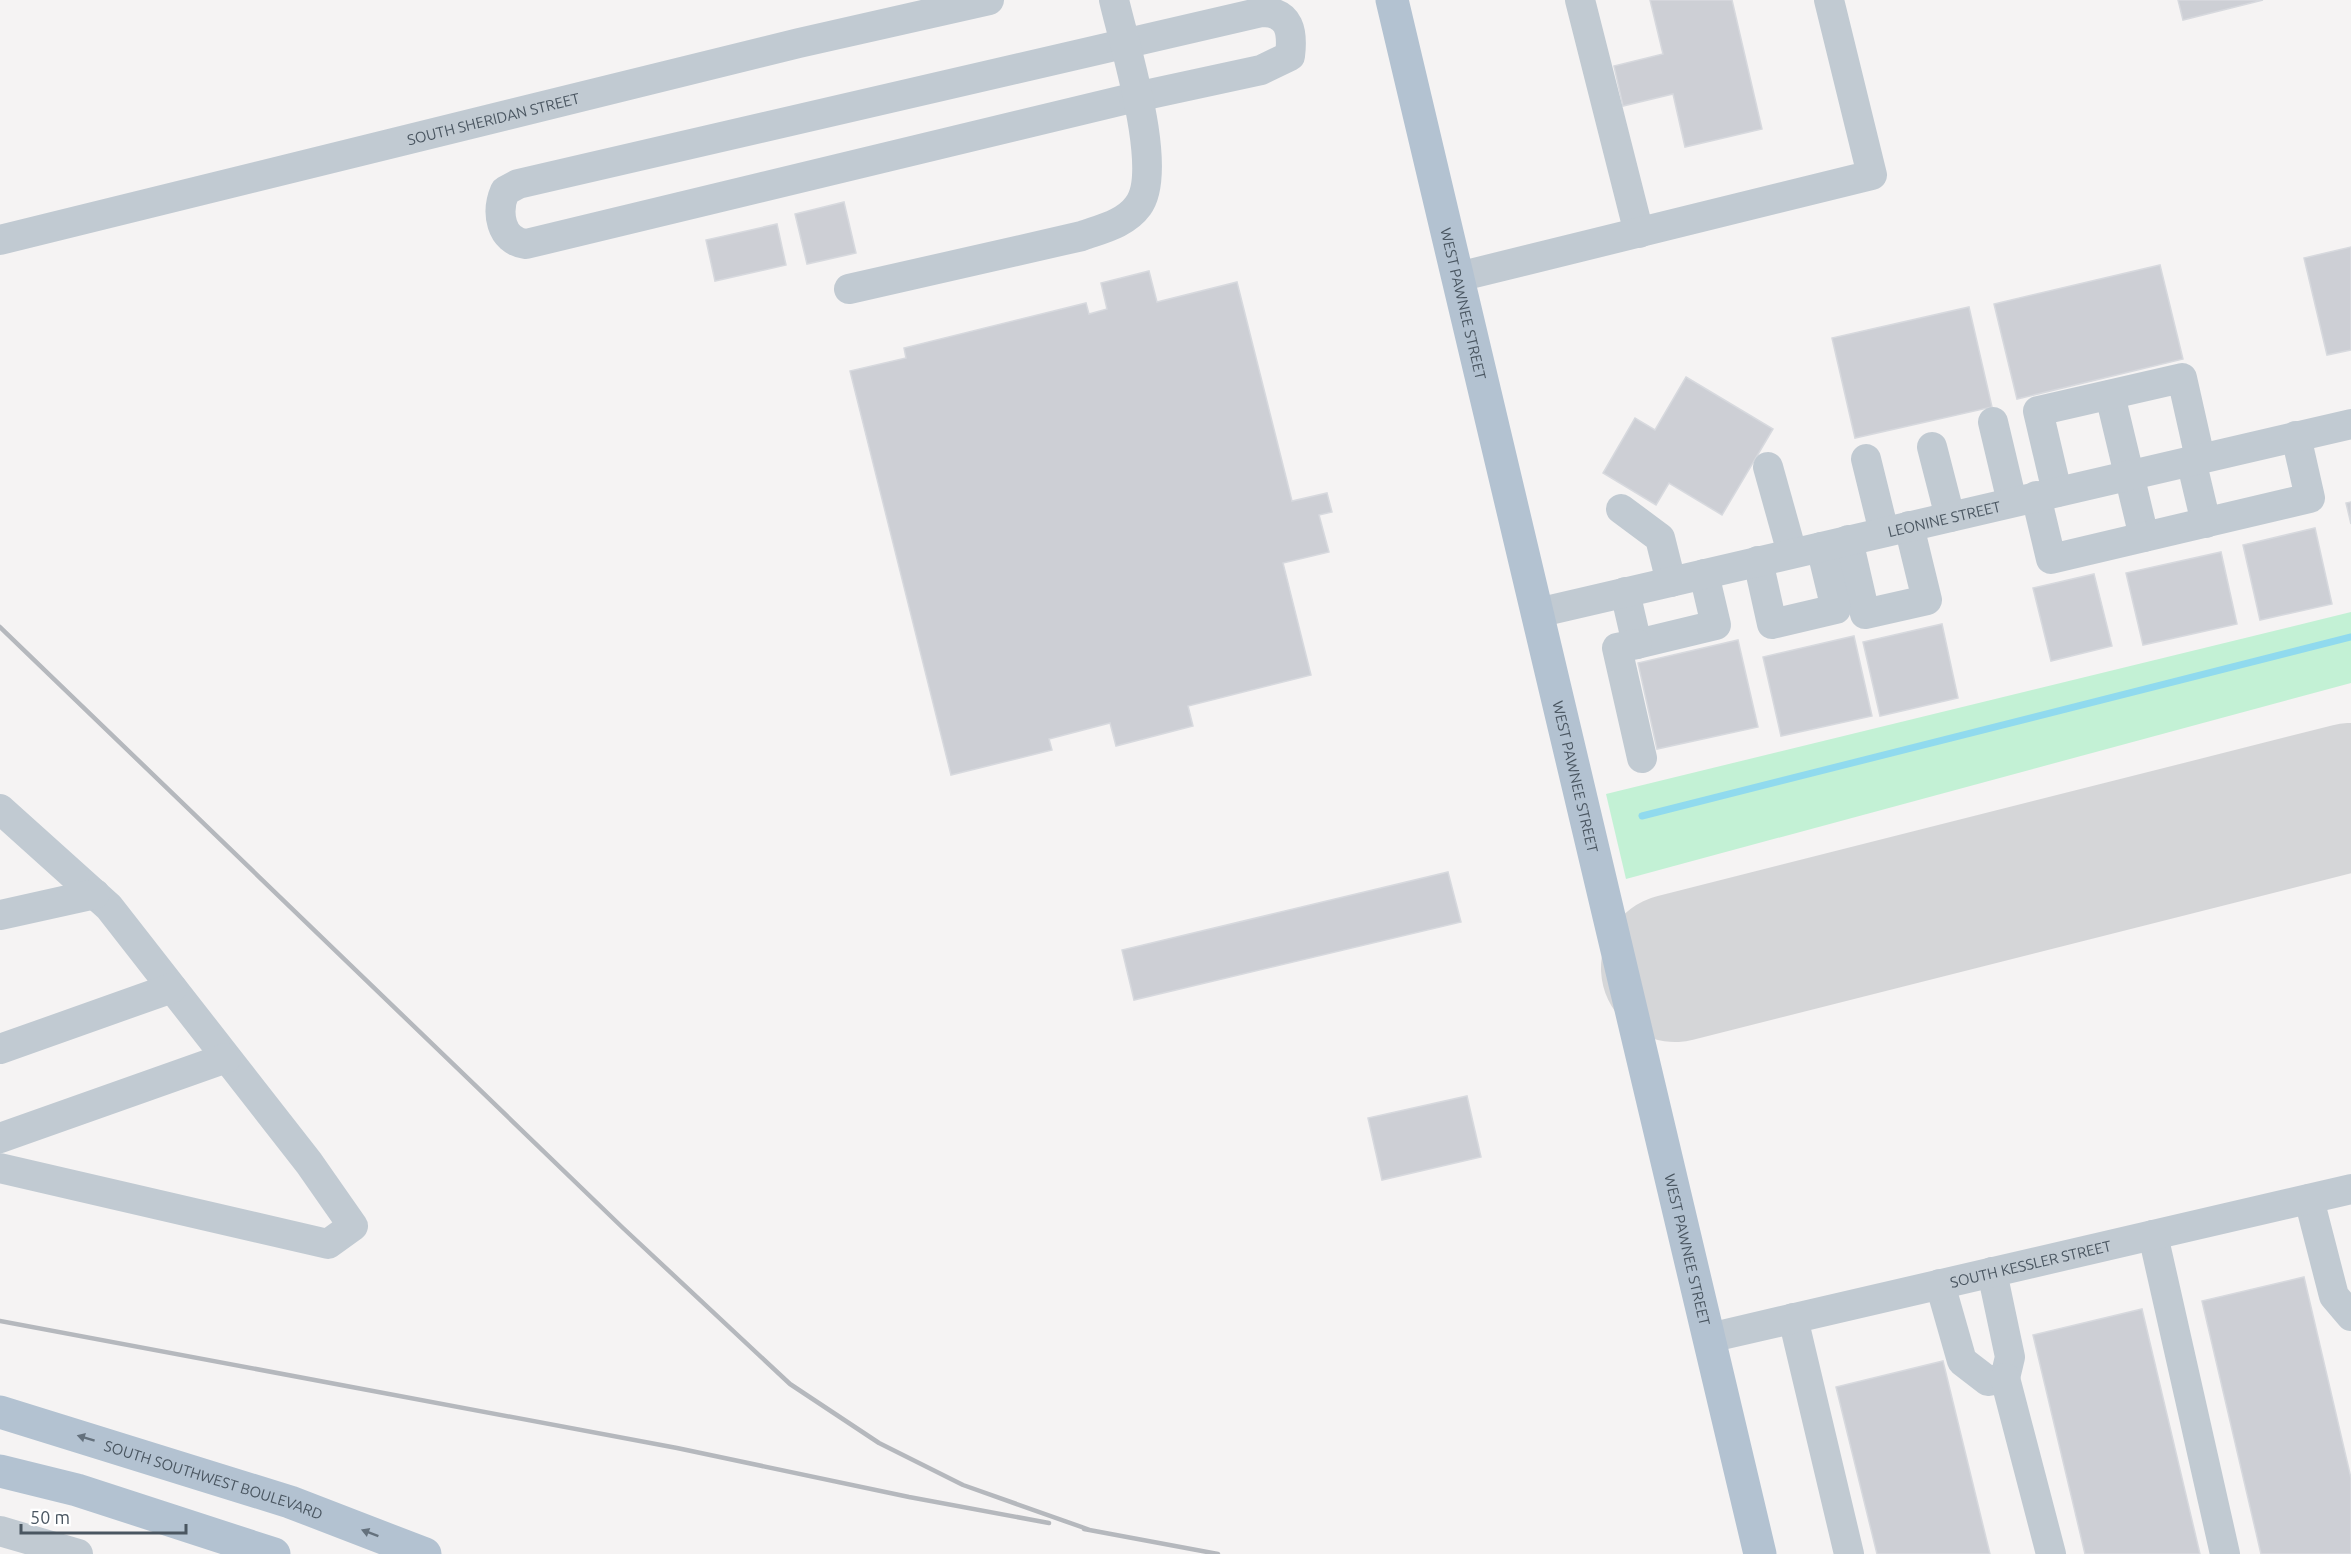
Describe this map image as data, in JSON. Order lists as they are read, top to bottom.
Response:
{
  "streets": {
    "main road": ["WEST PAWNEE STREET", "SOUTH SOUTHWEST BOULEVARD"],
    "street": ["SOUTH SHERIDAN STREET", "LEONINE STREET", "SOUTH KESSLER STREET"]
  },
  "crossings": [
    ["WEST PAWNEE STREET", "LEONINE STREET"],
    ["WEST PAWNEE STREET", "SOUTH KESSLER STREET"]
  ],
  "scale_bar": "50 m"
}
